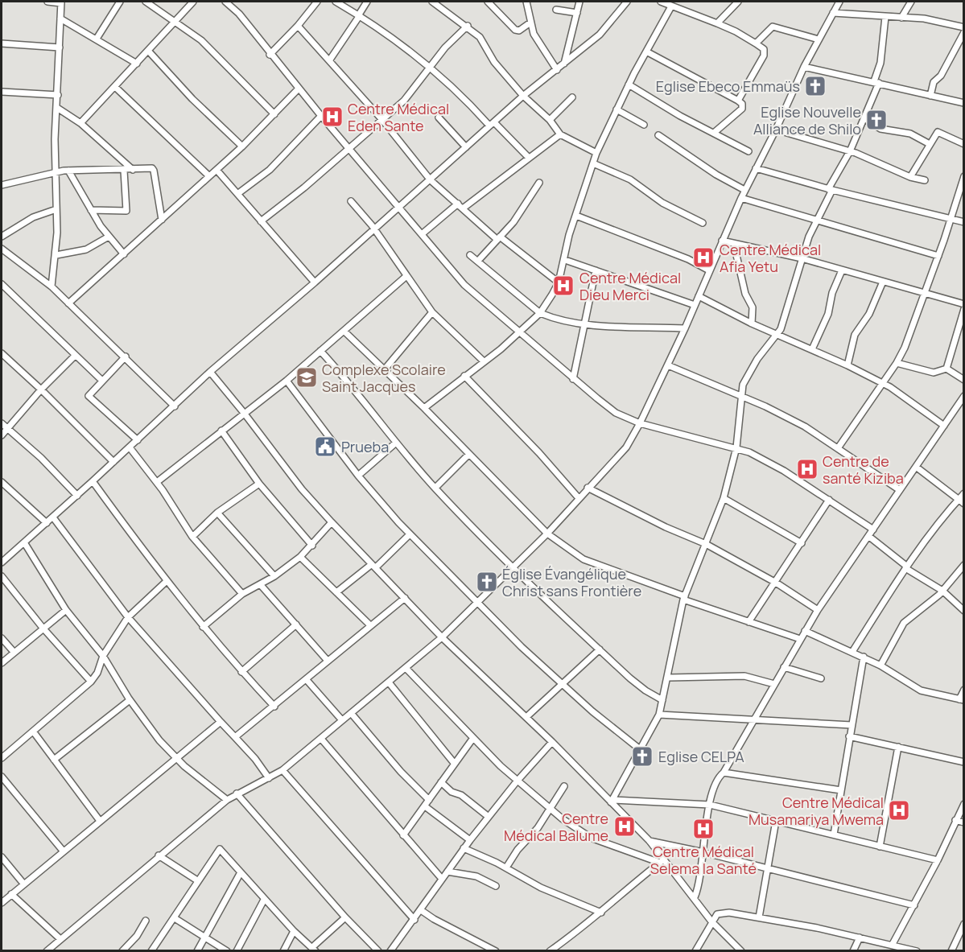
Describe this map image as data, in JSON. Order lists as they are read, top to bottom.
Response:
{
  "places": {
    "church": [
      "Eglise Ebeco Emmaüs",
      "Eglise Nouvelle Alliance de Shilo",
      "Église Évangélique Christ sans Frontière",
      "Eglise CELPA"
    ],
    "hospital": [
      "Centre Médical Eden Sante",
      "Centre Médical Afia Yetu",
      "Centre Médical Dieu Merci",
      "Centre de santé Kiziba",
      "Centre Médical Musamariya Mwema",
      "Centre Médical Balume",
      "Centre Médical Selema la Santé"
    ],
    "school or university": ["Complexe Scolaire Saint Jacques"],
    "public building": ["Prueba"]
  }
}
